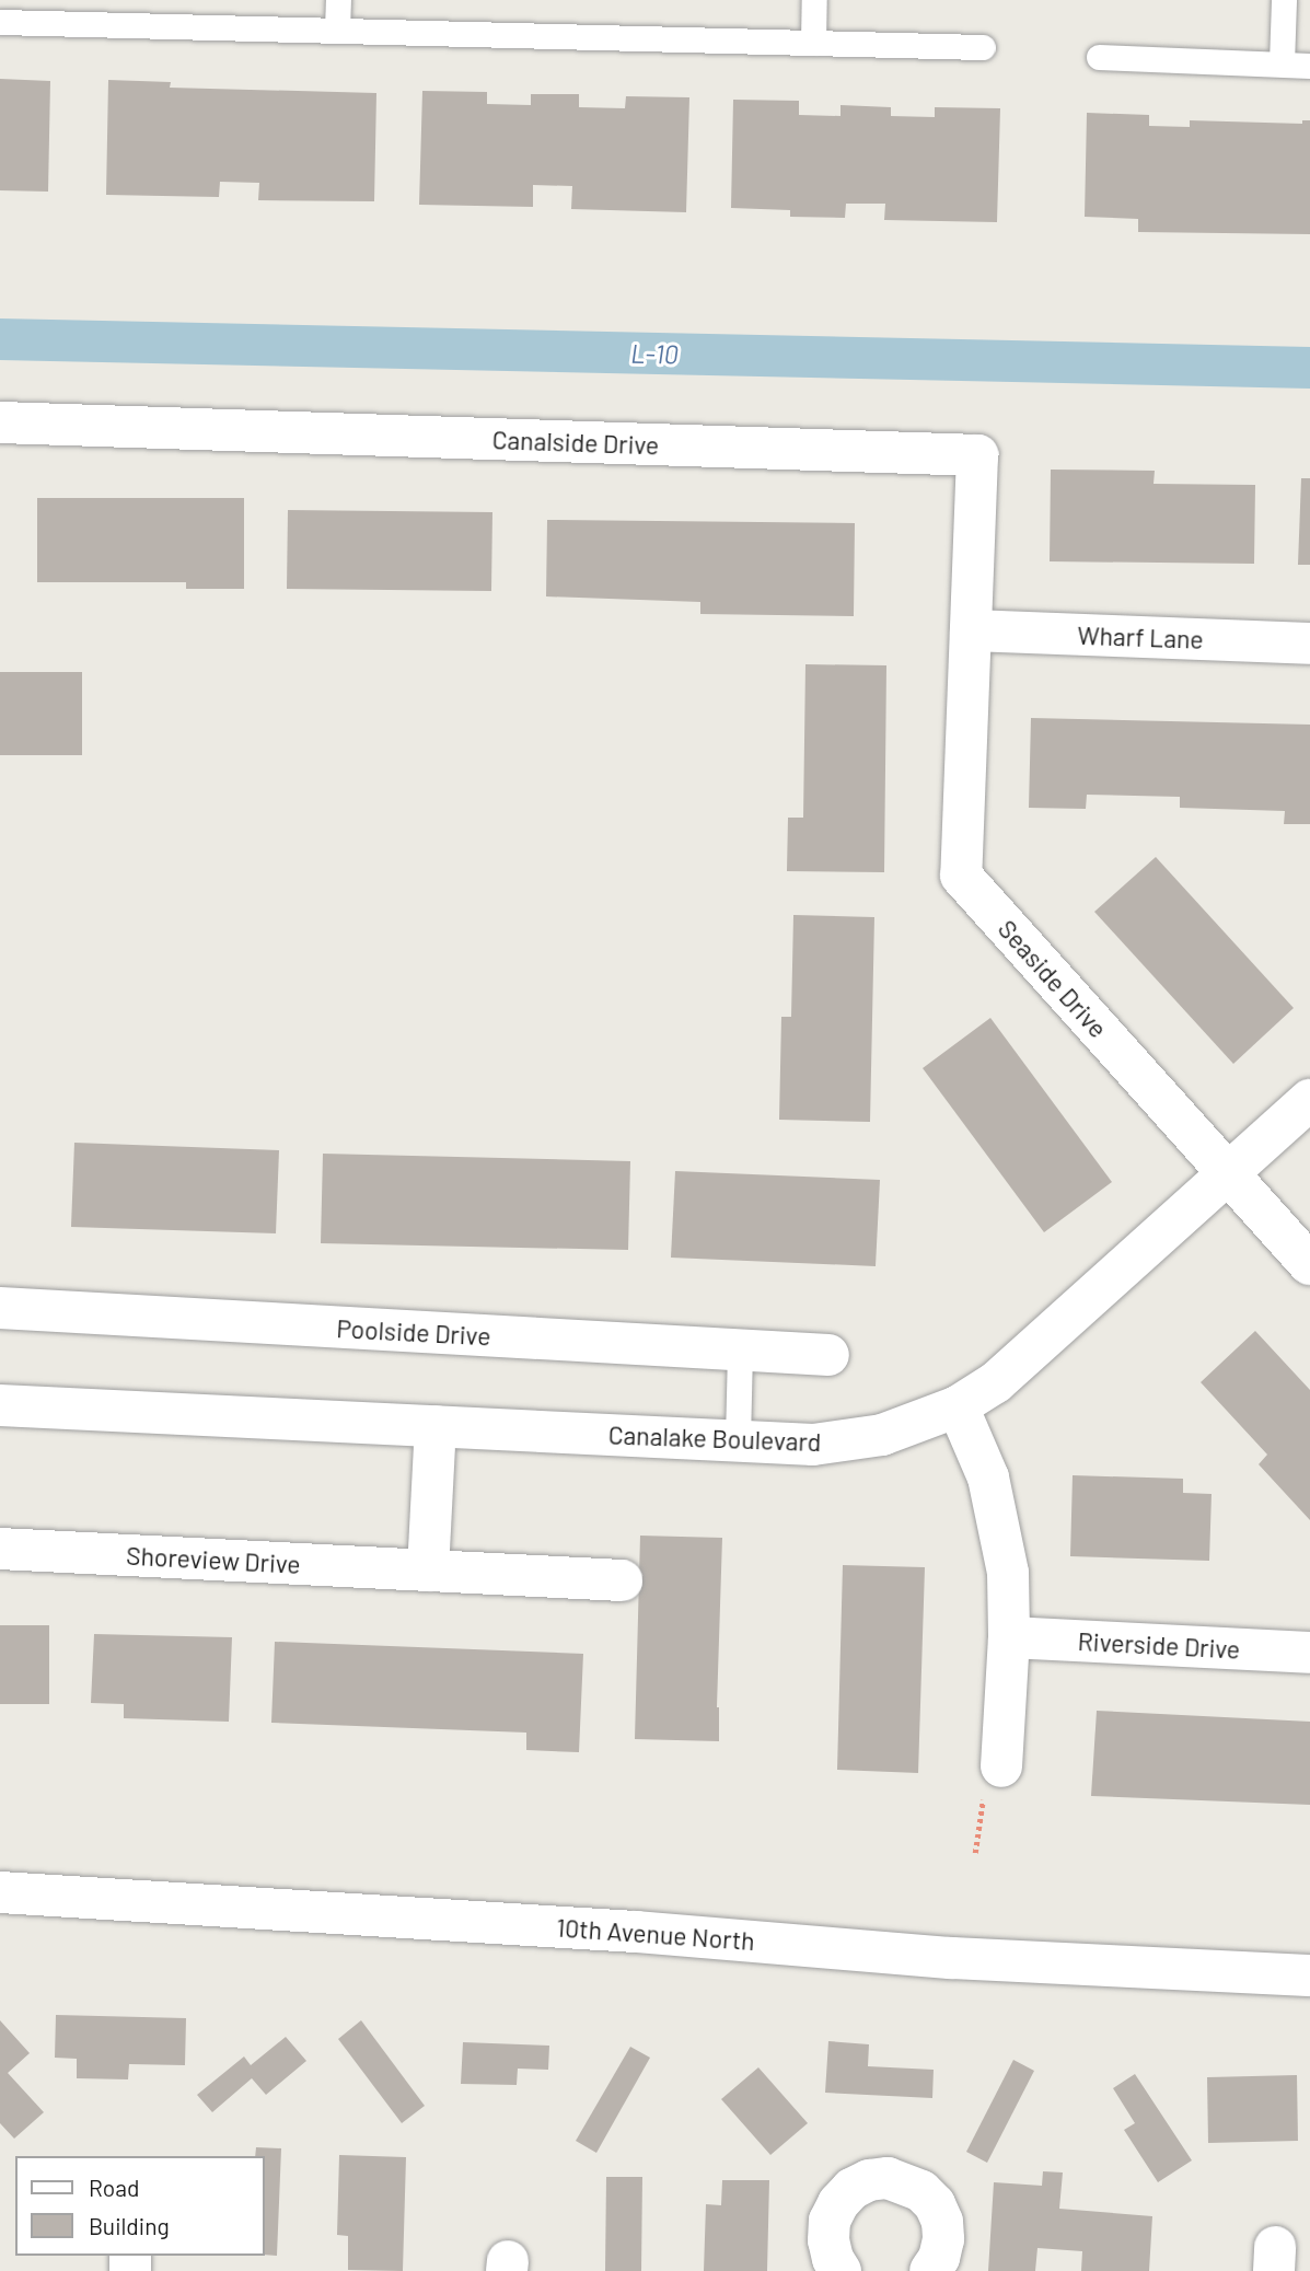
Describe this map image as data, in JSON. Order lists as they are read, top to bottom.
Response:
{
  "streets": {
    "street": [
      "Canalside Drive",
      "Wharf Lane",
      "Seaside Drive",
      "Poolside Drive",
      "Canalake Boulevard",
      "Shoreview Drive",
      "Riverside Drive",
      "10th Avenue North"
    ]
  },
  "crossings": [
    ["Canalside Drive", "Wharf Lane"],
    ["Canalside Drive", "Seaside Drive"],
    ["Wharf Lane", "Seaside Drive"],
    ["Seaside Drive", "Canalake Boulevard"]
  ],
  "water": ["L-10"],
  "legend": ["Road", "Building"]
}
